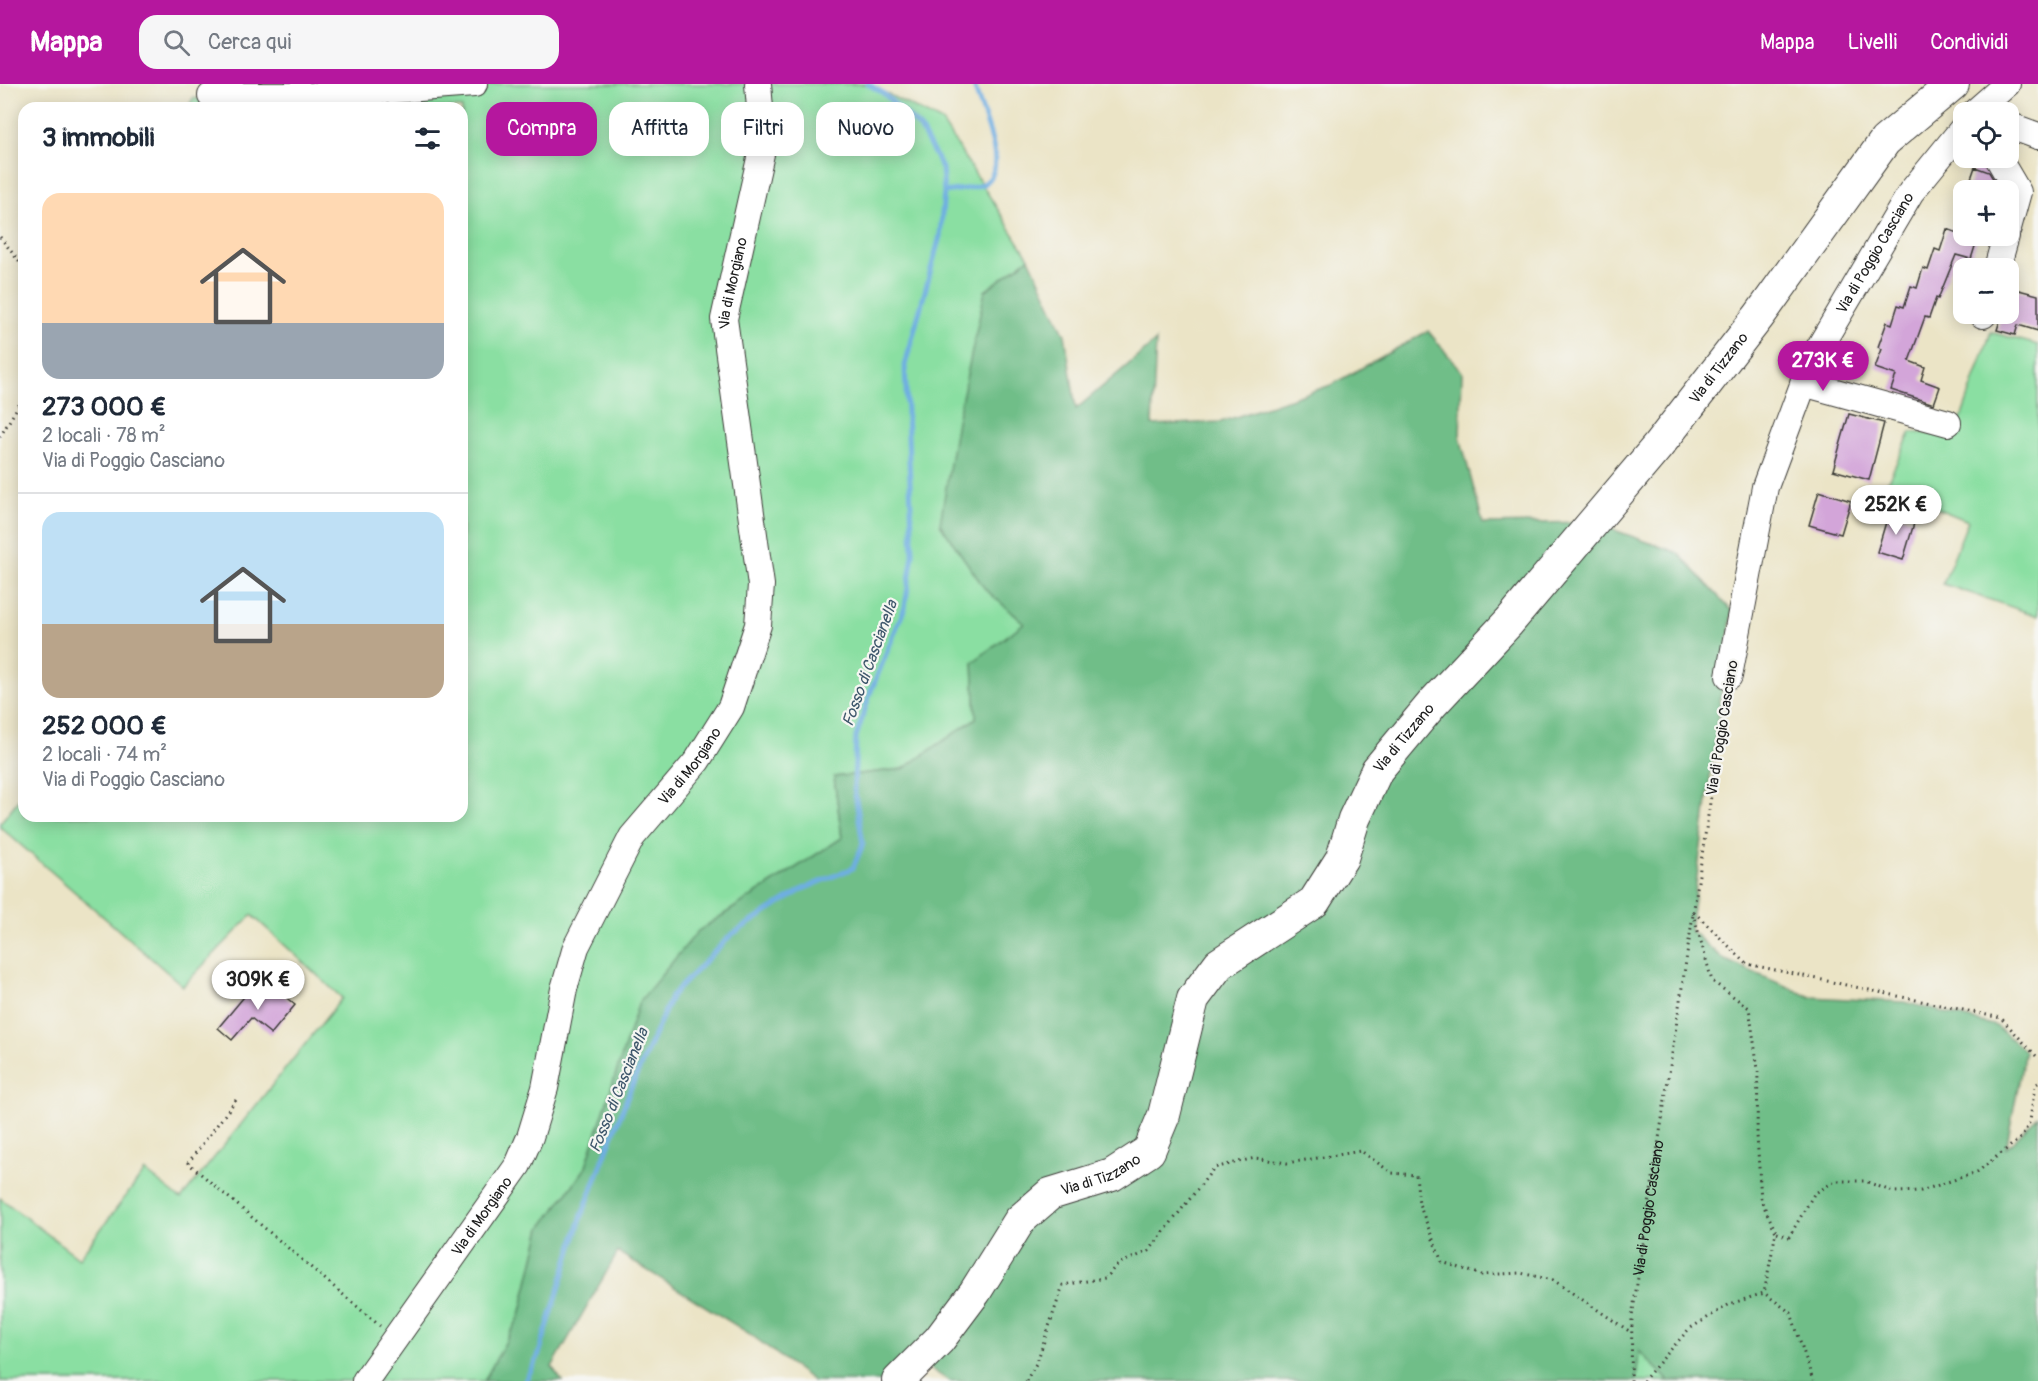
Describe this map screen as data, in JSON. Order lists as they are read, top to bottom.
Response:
{
  "streets": {
    "main road": ["Via di Tizzano"],
    "street": ["Via di Poggio Casciano", "Via di Morgiano"]
  },
  "water": ["Fosso di Cascianella"],
  "page": {
    "header": "Mappa",
    "search": "Cerca qui",
    "nav": ["Mappa", "Livelli", "Condividi"],
    "map_buttons": ["+", "−"],
    "chip": [
      "Compra",
      "Affitta",
      "Filtri",
      "Nuovo"
    ],
    "heading": "3 immobili",
    "list": [
      {
        "name": "273 000 €",
        "note": "2 locali · 78 m² · Via di Poggio Casciano"
      },
      {
        "name": "252 000 €",
        "note": "2 locali · 74 m² · Via di Poggio Casciano"
      }
    ],
    "price": ["273K €", "252K €", "309K €"]
  }
}
